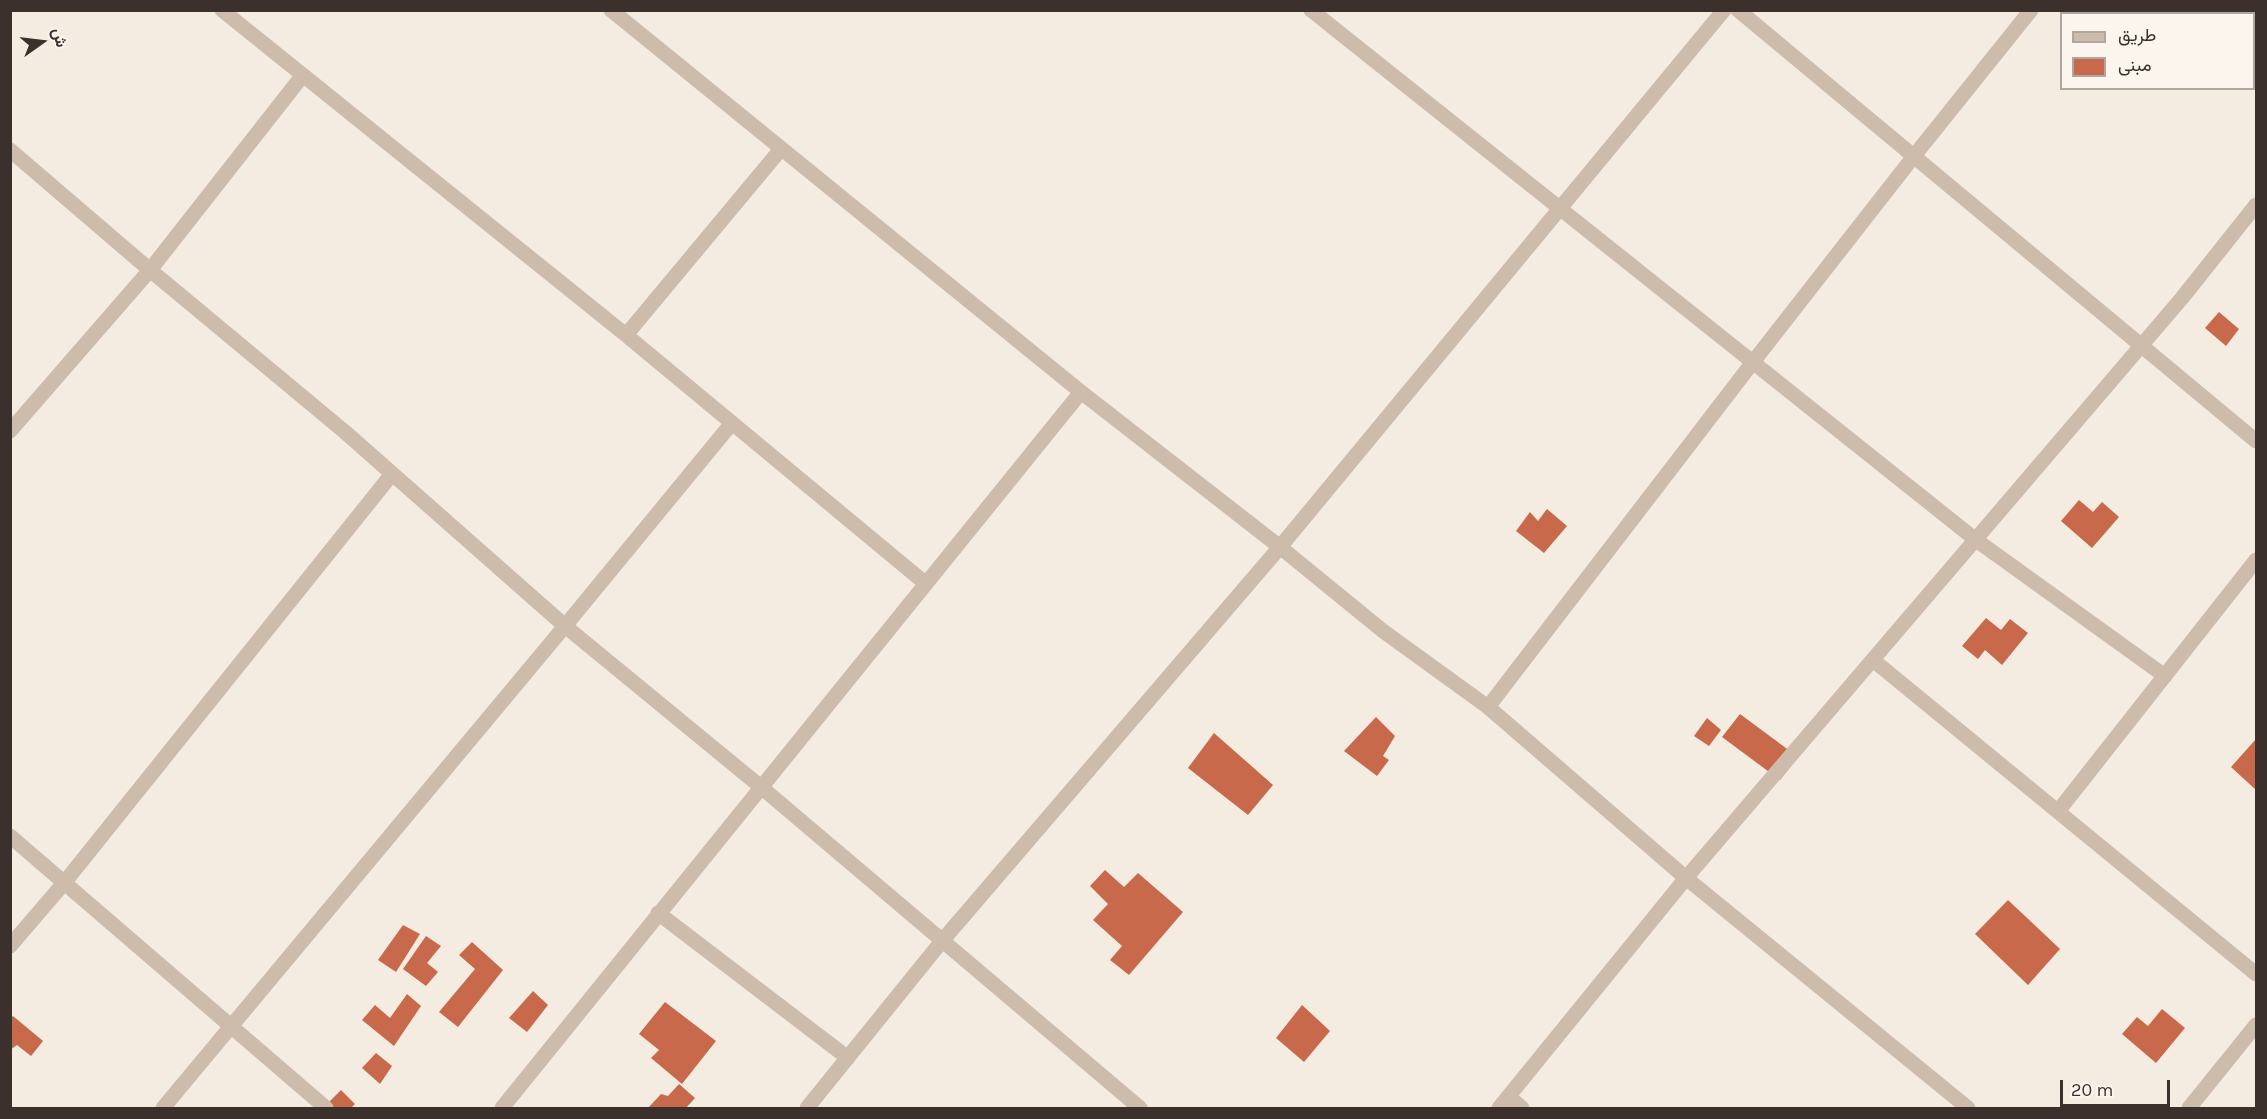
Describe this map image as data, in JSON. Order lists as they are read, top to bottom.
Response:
{
  "legend": ["طريق", "مبنى"],
  "scale_bar": "20 m",
  "north": "right"
}
